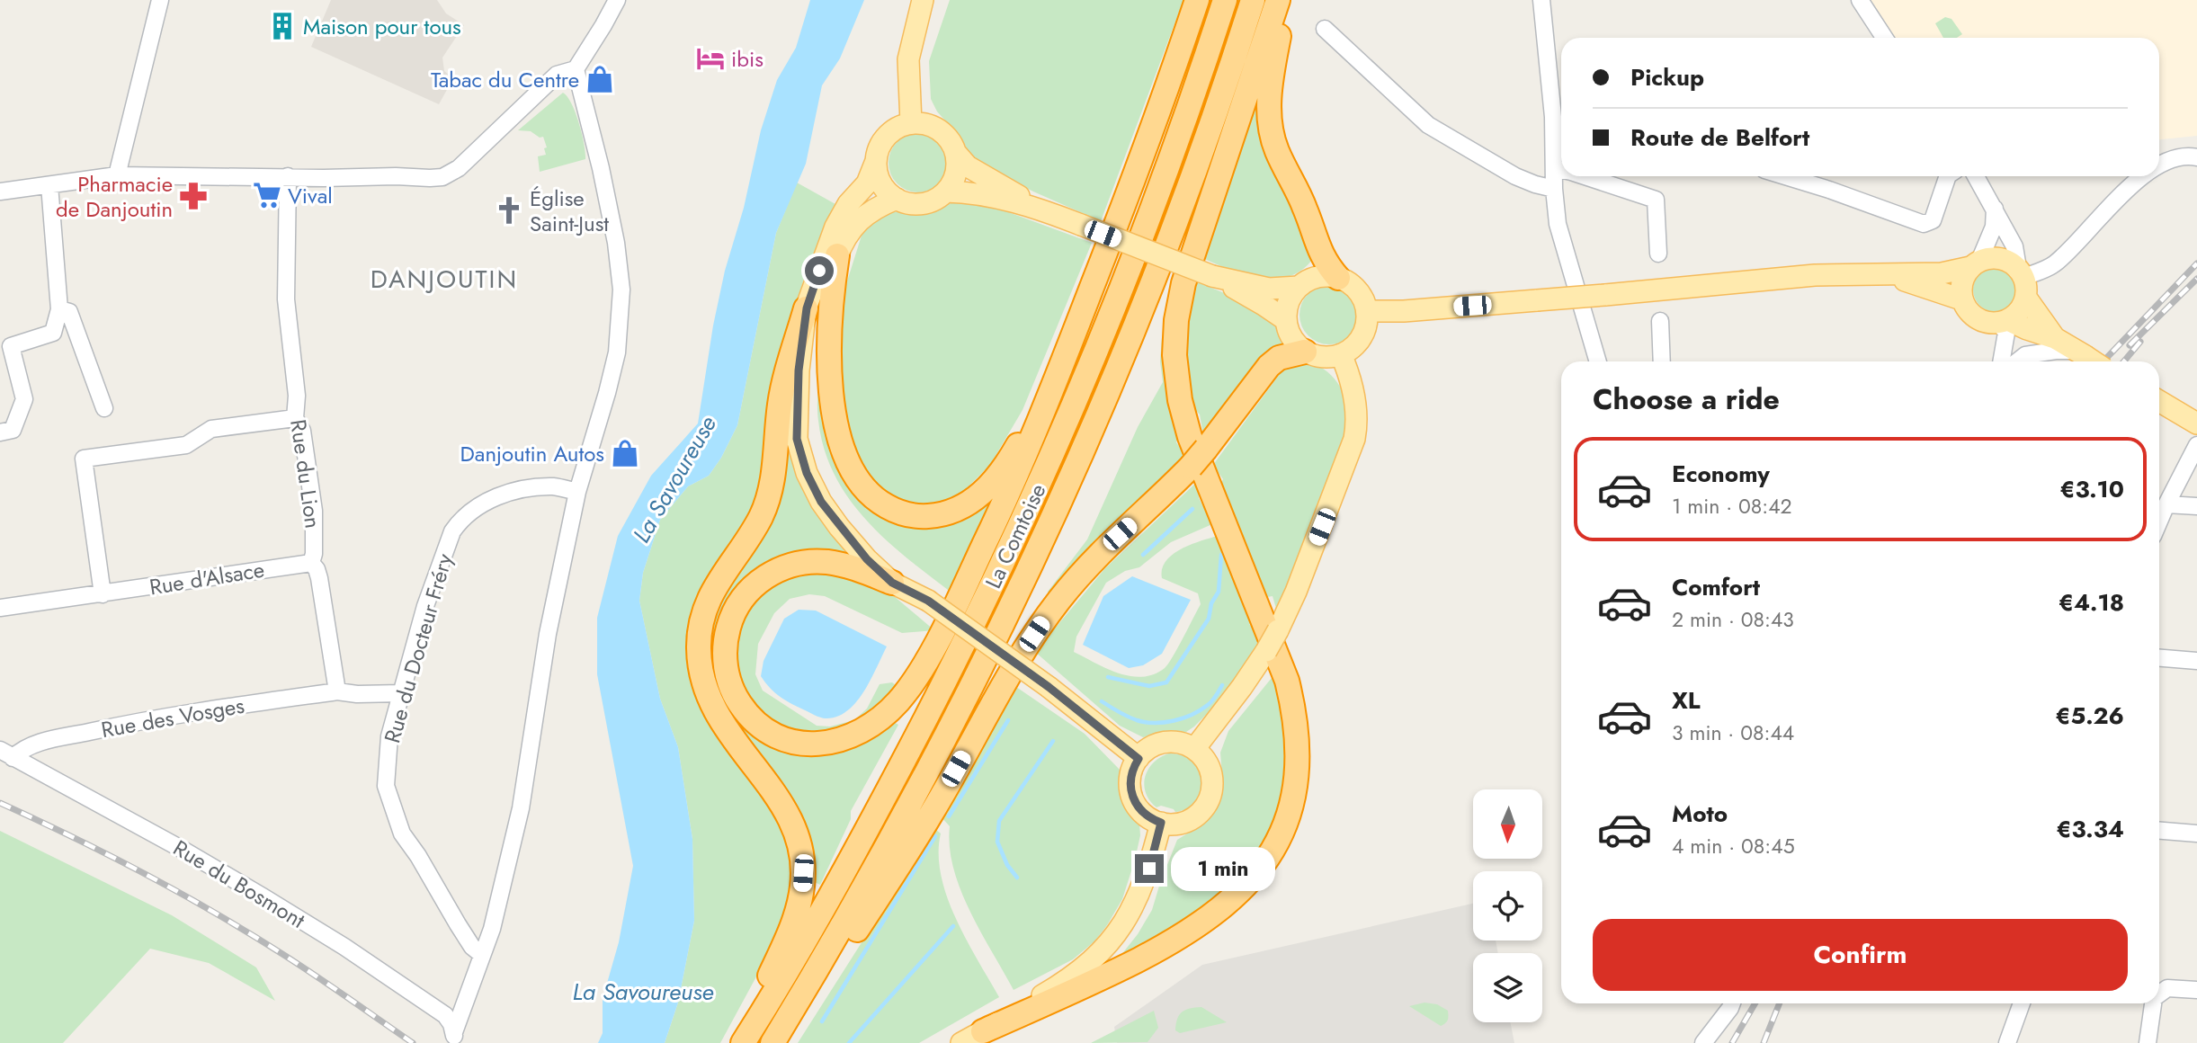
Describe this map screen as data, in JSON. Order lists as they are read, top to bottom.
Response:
{
  "streets": {
    "highway": ["La Comtoise"],
    "street": [
      "Rue du Lion",
      "Rue d'Alsace",
      "Rue du Docteur Fréry",
      "Rue des Vosges",
      "Rue du Bosmont"
    ]
  },
  "crossings": [
    ["Rue du Lion", "Rue d'Alsace"],
    ["Rue du Lion", "Rue des Vosges"],
    ["Rue du Docteur Fréry", "Rue des Vosges"],
    ["Rue des Vosges", "Rue du Bosmont"]
  ],
  "districts": ["DANJOUTIN"],
  "water": ["La Savoureuse"],
  "places": {
    "building": ["Maison pour tous"],
    "hotel": ["ibis"],
    "shop": ["Tabac du Centre", "Danjoutin Autos"],
    "supermarket": ["Vival"],
    "pharmacy": ["Pharmacie de Danjoutin"],
    "church": ["Église Saint-Just"]
  },
  "north": "bottom",
  "page": {
    "banner": ["Pickup", "Route de Belfort"],
    "heading": "Choose a ride",
    "list": [
      {
        "name": "Economy",
        "note": "1 min · 08:42",
        "value": "€3.10"
      },
      {
        "name": "Comfort",
        "note": "2 min · 08:43",
        "value": "€4.18"
      },
      {
        "name": "XL",
        "note": "3 min · 08:44",
        "value": "€5.26"
      },
      {
        "name": "Moto",
        "note": "4 min · 08:45",
        "value": "€3.34"
      }
    ],
    "bubble": "1 min",
    "buttons": "Confirm"
  }
}
